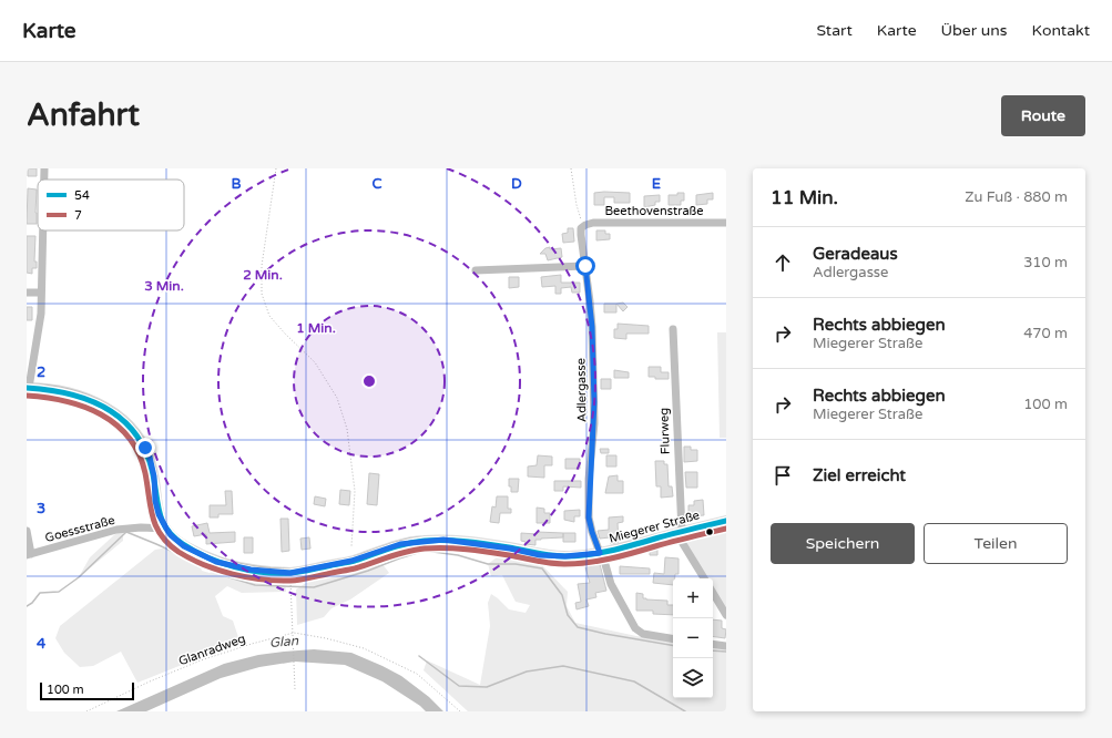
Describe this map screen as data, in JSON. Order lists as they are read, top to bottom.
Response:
{
  "streets": {
    "main road": ["Miegerer Straße"],
    "street": [
      "Beethovenstraße",
      "Adlergasse",
      "Flurweg",
      "Goessstraße"
    ],
    "path": ["Glanradweg"]
  },
  "crossings": [
    ["Beethovenstraße", "Adlergasse"],
    ["Adlergasse", "Miegerer Straße"],
    ["Flurweg", "Miegerer Straße"],
    ["Miegerer Straße", "Goessstraße"]
  ],
  "water": ["Glan"],
  "lines": ["transit line 54", "transit line 7"],
  "legend": ["54", "7"],
  "scale_bar": "100 m",
  "page": {
    "header": "Karte",
    "nav": [
      "Start",
      "Karte",
      "Über uns",
      "Kontakt"
    ],
    "buttons": [
      "Route",
      ["Speichern", "Teilen"]
    ],
    "title": "Anfahrt",
    "heading": ["11 Min.", "Zu Fuß · 880 m"],
    "list": [
      ["Geradeaus", "Adlergasse", "310 m"],
      ["Rechts abbiegen", "Miegerer Straße", "470 m"],
      ["Rechts abbiegen", "Miegerer Straße", "100 m"],
      "Ziel erreicht"
    ],
    "map_buttons": ["+", "−"],
    "scale": "100 m"
  },
  "grid": {
    "columns": [
      "B",
      "C",
      "D",
      "E"
    ],
    "rows": ["2", "3", "4"]
  },
  "rings": ["2 Min.", "3 Min.", "1 Min."]
}
